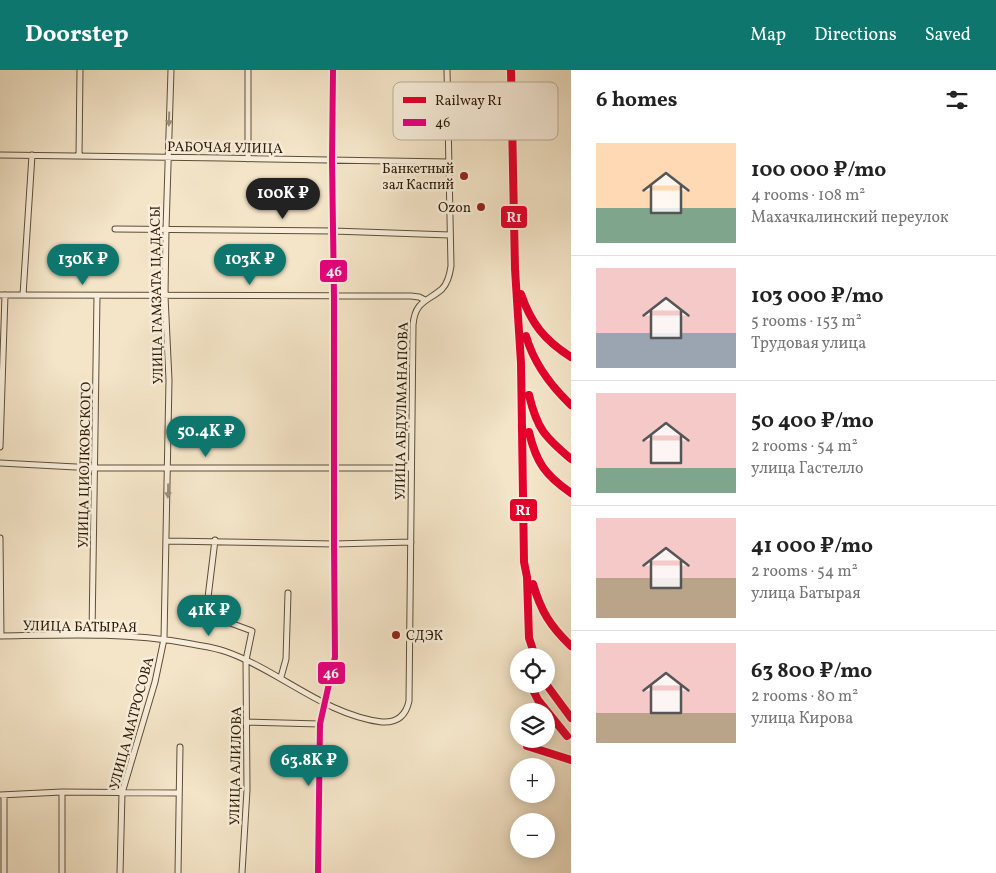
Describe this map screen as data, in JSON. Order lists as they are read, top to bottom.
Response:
{
  "streets": {
    "street": [
      "РАБОЧАЯ УЛИЦА",
      "УЛИЦА ГАМЗАТА ЦАДАСЫ",
      "УЛИЦА АБДУЛМАНАПОВА",
      "УЛИЦА ЦИОЛКОВСКОГО",
      "УЛИЦА БАТЫРАЯ",
      "УЛИЦА МАТРОСОВА",
      "УЛИЦА АЛИЛОВА"
    ]
  },
  "crossings": [
    ["РАБОЧАЯ УЛИЦА", "УЛИЦА ГАМЗАТА ЦАДАСЫ"],
    ["РАБОЧАЯ УЛИЦА", "УЛИЦА АБДУЛМАНАПОВА"],
    ["УЛИЦА ГАМЗАТА ЦАДАСЫ", "УЛИЦА БАТЫРАЯ"],
    ["УЛИЦА ГАМЗАТА ЦАДАСЫ", "УЛИЦА МАТРОСОВА"],
    ["УЛИЦА АБДУЛМАНАПОВА", "УЛИЦА БАТЫРАЯ"],
    ["УЛИЦА ЦИОЛКОВСКОГО", "УЛИЦА БАТЫРАЯ"],
    ["УЛИЦА БАТЫРАЯ", "УЛИЦА МАТРОСОВА"],
    ["УЛИЦА БАТЫРАЯ", "УЛИЦА АЛИЛОВА"]
  ],
  "places": ["Банкетный зал Каспий", "Ozon", "СДЭК"],
  "lines": ["rail line R1", "transit line 46"],
  "legend": ["Railway R1", "46"],
  "page": {
    "header": "Doorstep",
    "nav": ["Map", "Directions", "Saved"],
    "heading": "6 homes",
    "list": [
      {
        "name": "100 000 ₽/mo",
        "note": "4 rooms · 108 m² · Махачкалинский переулок"
      },
      {
        "name": "103 000 ₽/mo",
        "note": "5 rooms · 153 m² · Трудовая улица"
      },
      {
        "name": "50 400 ₽/mo",
        "note": "2 rooms · 54 m² · улица Гастелло"
      },
      {
        "name": "41 000 ₽/mo",
        "note": "2 rooms · 54 m² · улица Батырая"
      },
      {
        "name": "63 800 ₽/mo",
        "note": "2 rooms · 80 m² · улица Кирова"
      }
    ],
    "price": [
      "100K ₽",
      "130K ₽",
      "103K ₽",
      "50.4K ₽",
      "41K ₽",
      "63.8K ₽"
    ],
    "map_buttons": ["+", "−"]
  }
}
